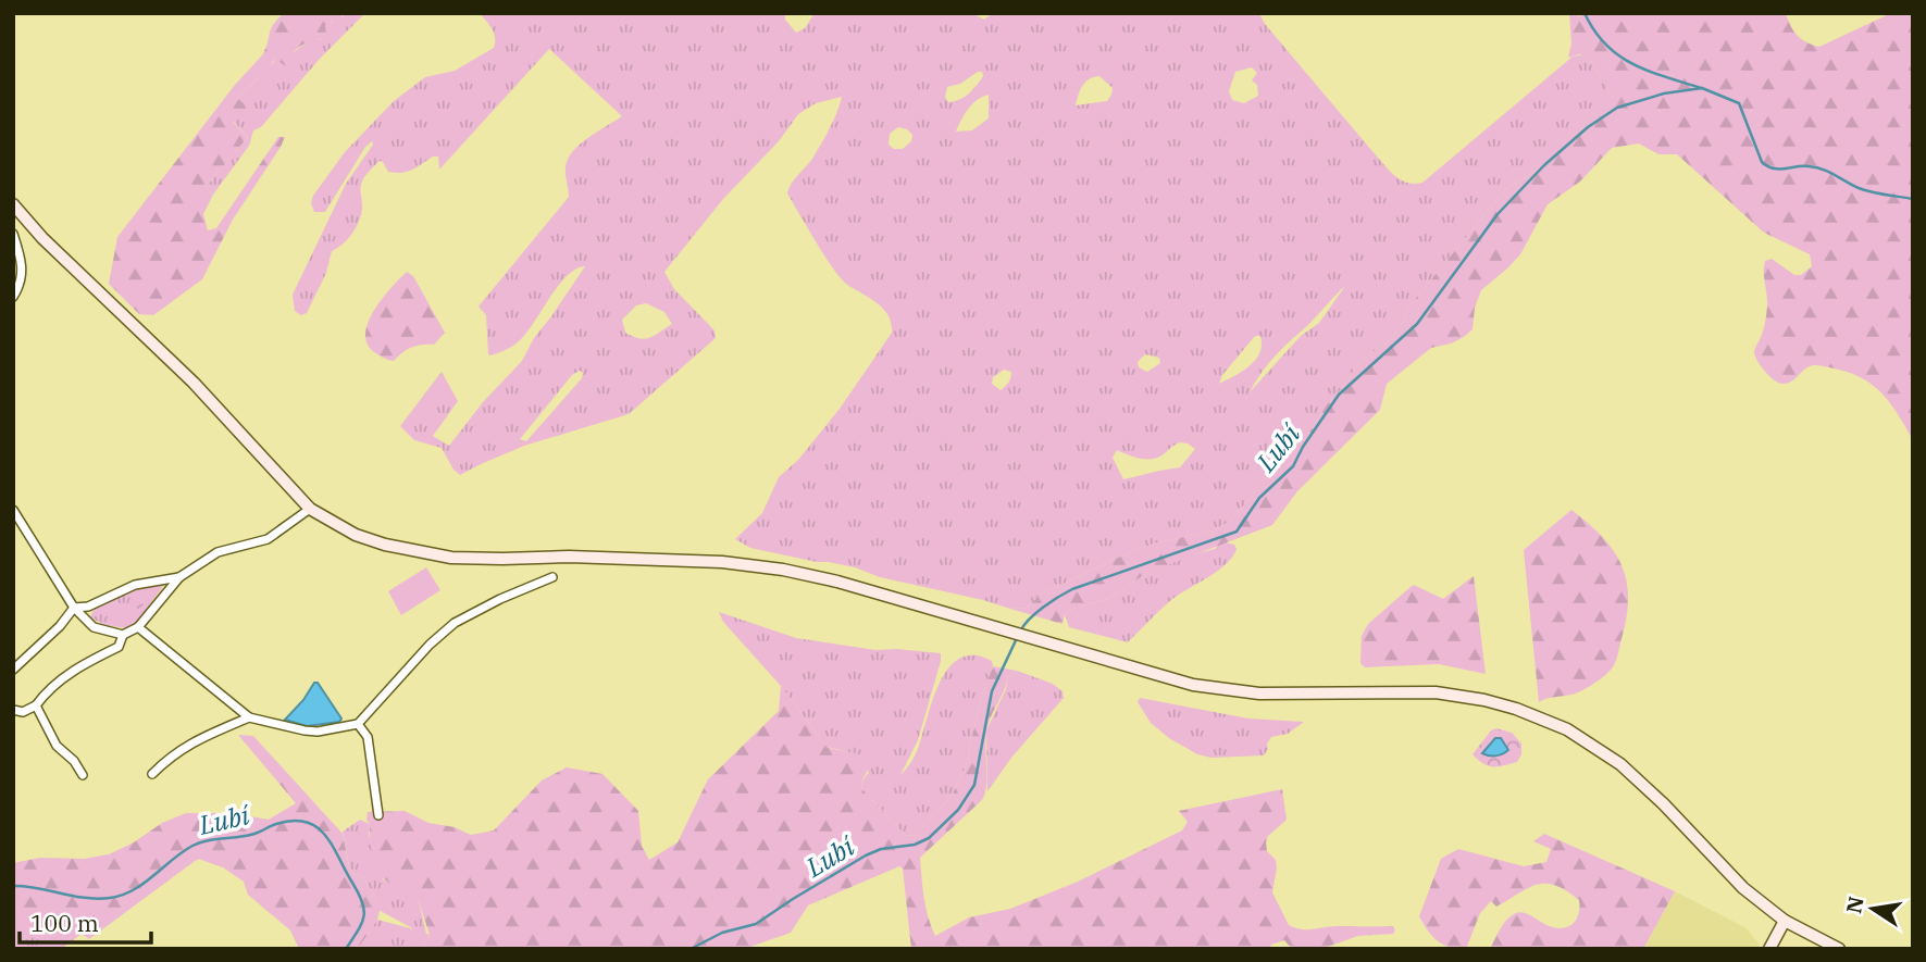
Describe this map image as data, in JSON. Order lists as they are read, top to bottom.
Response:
{
  "water": ["Lubí"],
  "scale_bar": "100 m",
  "north": "left"
}
